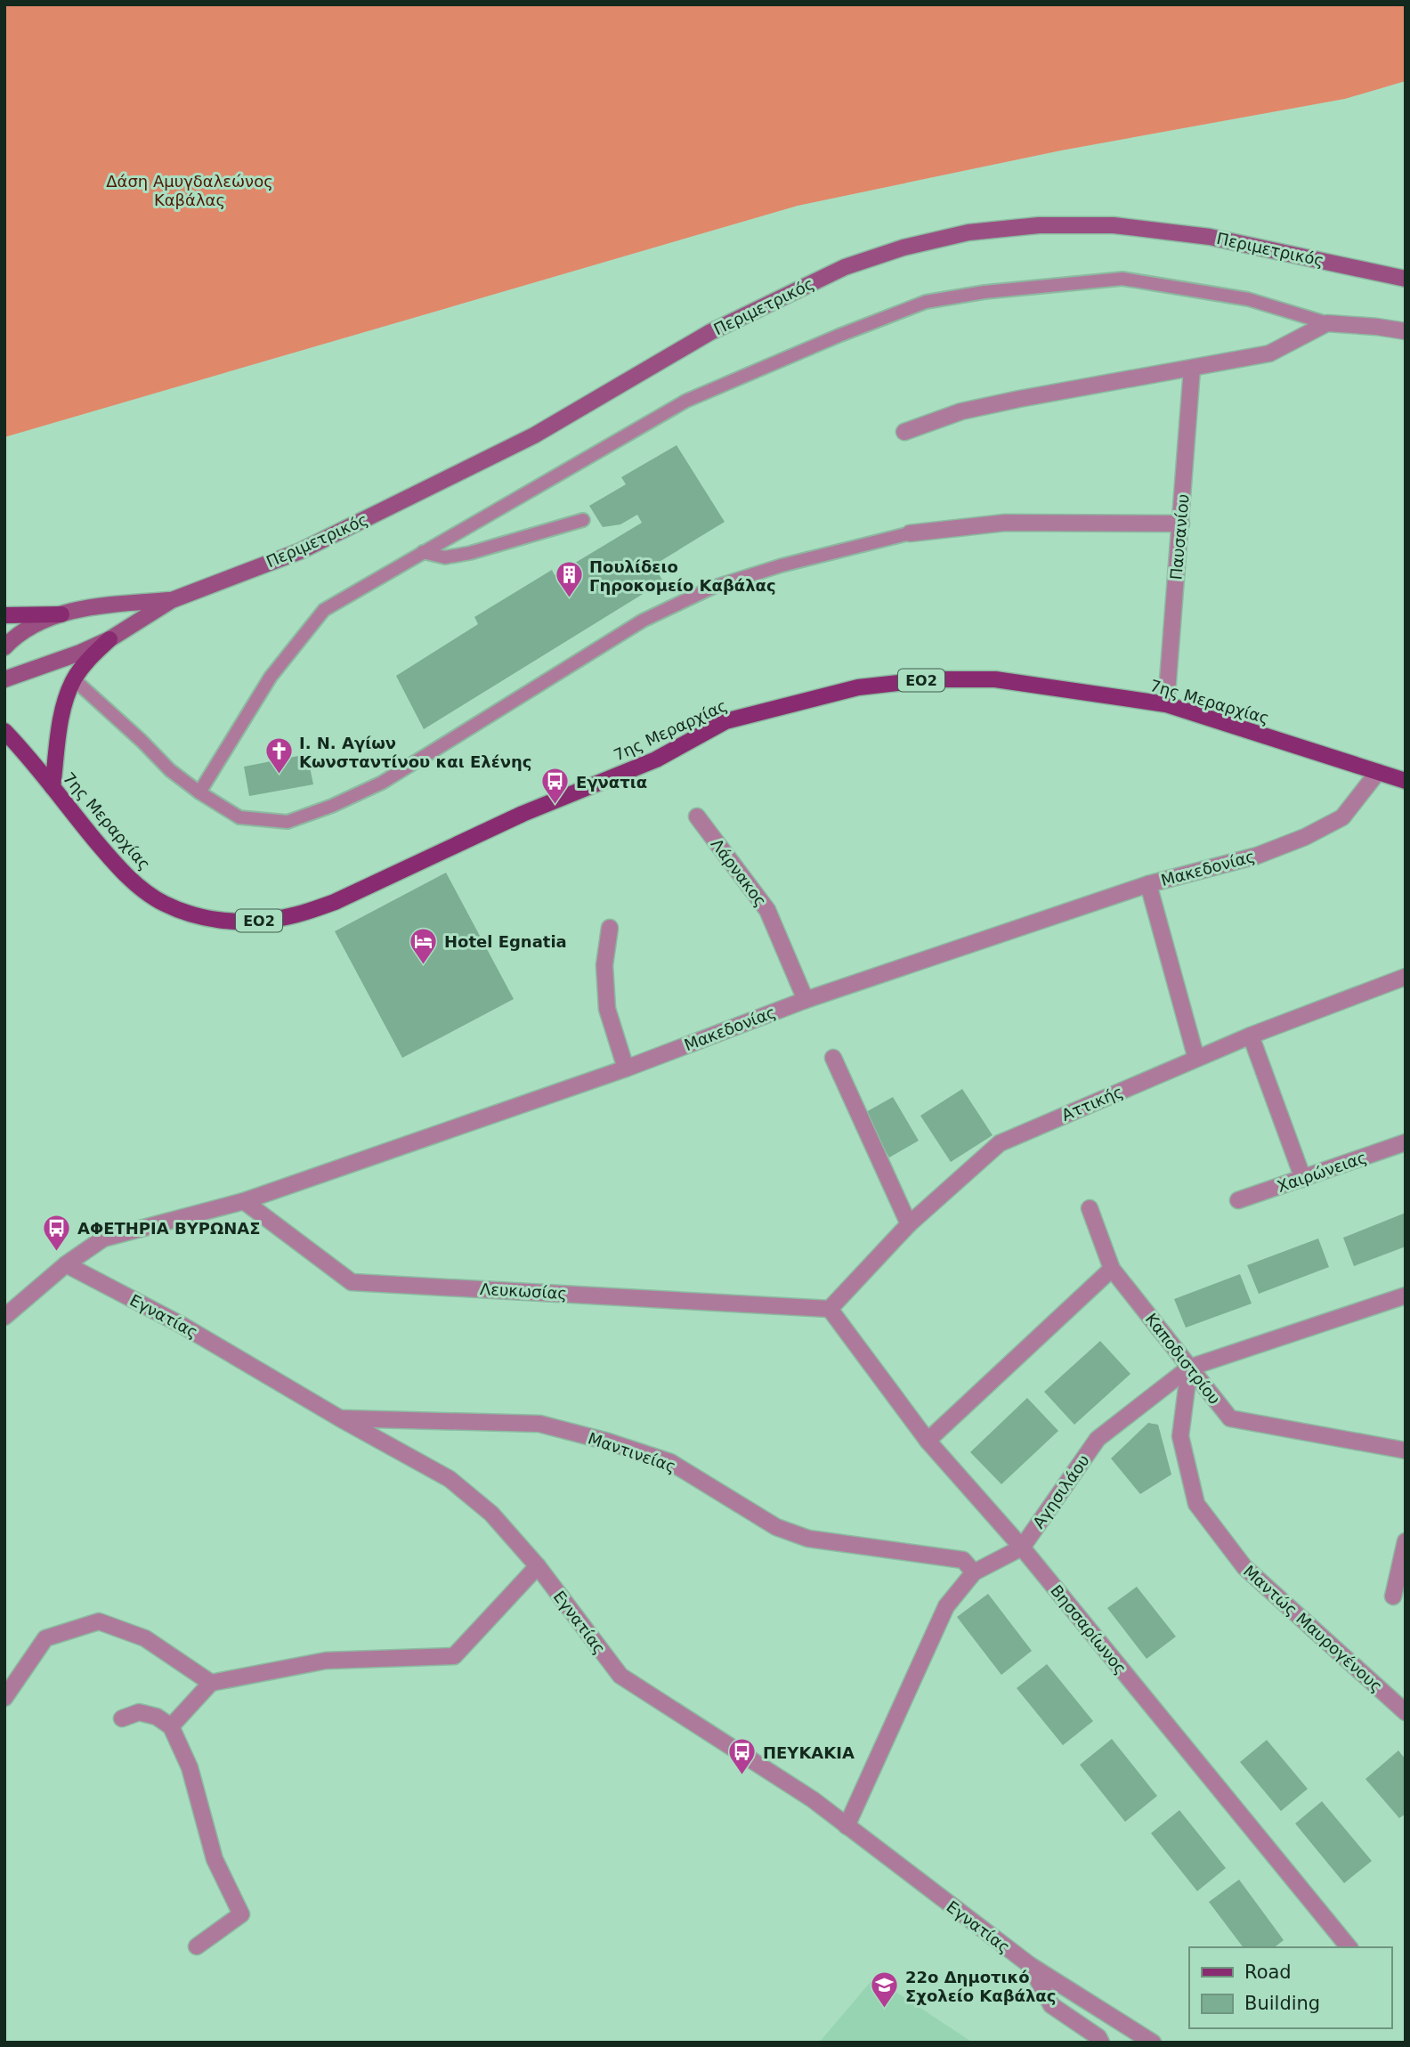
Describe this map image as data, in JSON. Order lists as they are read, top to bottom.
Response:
{
  "streets": {
    "main road": ["Περιμετρικός", "ΕΟ2", "7ης Μεραρχίας"],
    "street": [
      "Παυσανίου",
      "Μακεδονίας",
      "Λάρνακος",
      "Αττικής",
      "Χαιρώνειας",
      "Λευκωσίας",
      "Εγνατίας",
      "Καποδιστρίου",
      "Μαντινείας",
      "Αγησιλάου",
      "Μαντώς Μαυρογένους",
      "Βησσαρίωνος"
    ]
  },
  "crossings": [
    ["Παυσανίου", "7ης Μεραρχίας"],
    ["7ης Μεραρχίας", "Μακεδονίας"],
    ["Μακεδονίας", "Λάρνακος"],
    ["Μακεδονίας", "Λευκωσίας"],
    ["Μακεδονίας", "Εγνατίας"],
    ["Αττικής", "Λευκωσίας"],
    ["Αττικής", "Βησσαρίωνος"],
    ["Λευκωσίας", "Βησσαρίωνος"],
    ["Εγνατίας", "Μαντινείας"],
    ["Εγνατίας", "Αγησιλάου"],
    ["Καποδιστρίου", "Αγησιλάου"],
    ["Καποδιστρίου", "Μαντώς Μαυρογένους"],
    ["Μαντινείας", "Αγησιλάου"],
    ["Αγησιλάου", "Μαντώς Μαυρογένους"],
    ["Αγησιλάου", "Βησσαρίωνος"]
  ],
  "parks": ["Δάση Αμυγδαλεώνος Καβάλας"],
  "places": {
    "building": ["Πουλίδειο Γηροκομείο Καβάλας"],
    "church": ["Ι. Ν. Αγίων Κωνσταντίνου και Ελένης"],
    "bus stop": ["Εγνατια", "ΑΦΕΤΗΡΙΑ ΒΥΡΩΝΑΣ", "ΠΕΥΚΑΚΙΑ"],
    "hotel": ["Hotel Egnatia"],
    "school or university": ["22ο Δημοτικό Σχολείο Καβάλας"]
  },
  "legend": ["Road", "Building"]
}
